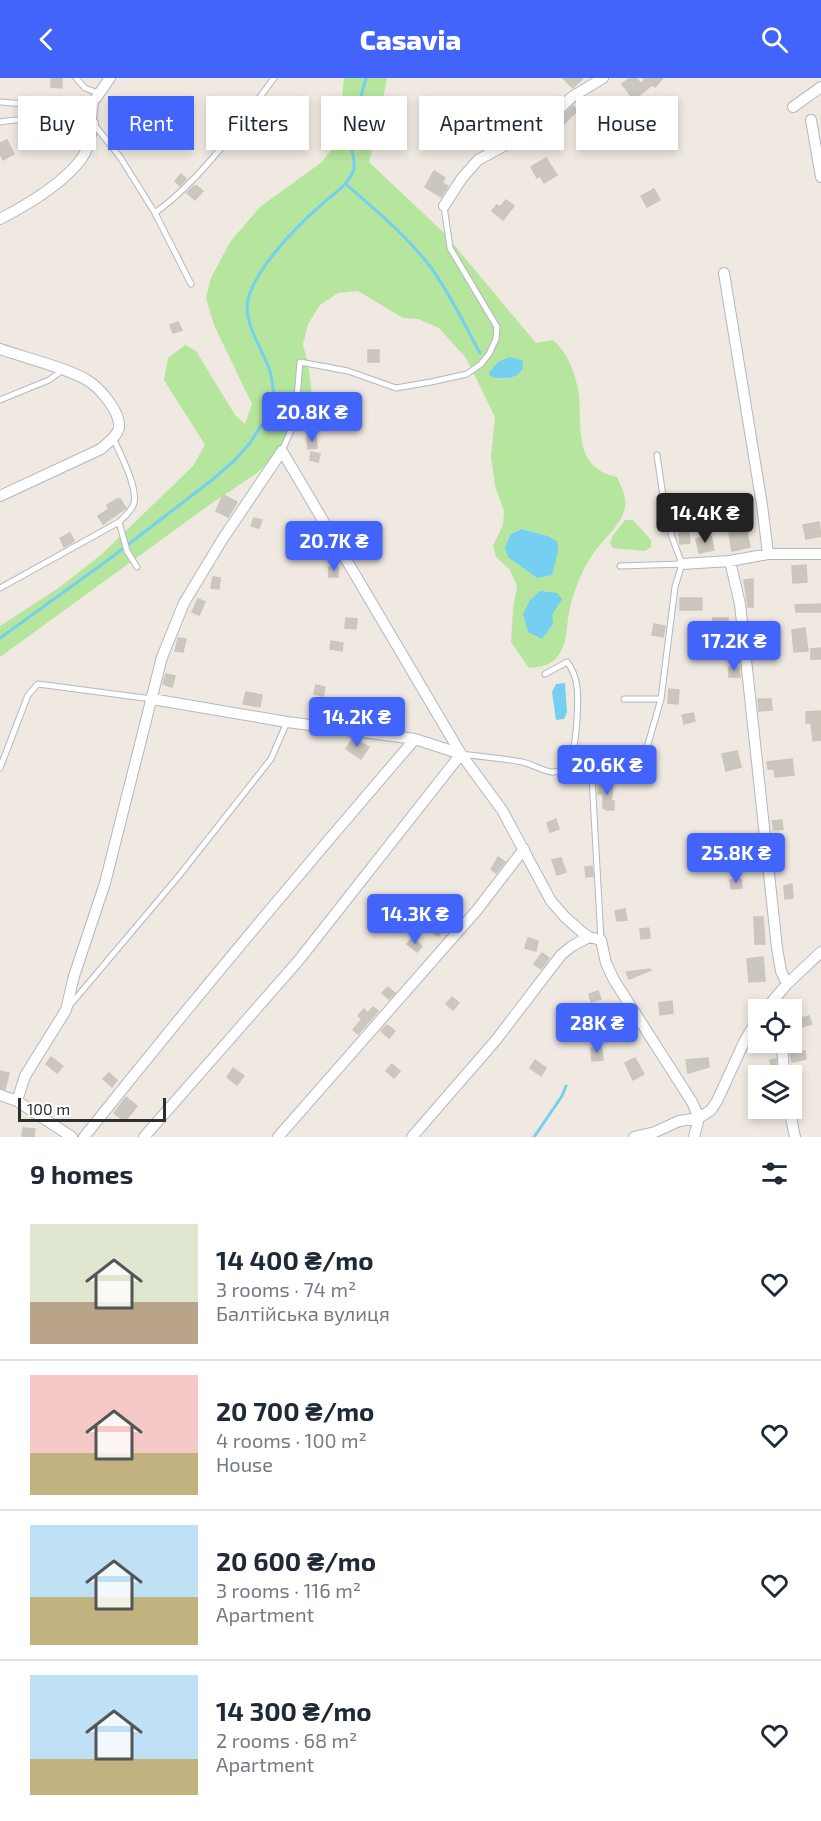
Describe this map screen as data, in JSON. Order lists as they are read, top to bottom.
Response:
{
  "scale_bar": "100 m",
  "page": {
    "header": "Casavia",
    "chip": [
      "Buy",
      "Rent",
      "Filters",
      "New",
      "Apartment",
      "House"
    ],
    "price": [
      "20.8K ₴",
      "14.4K ₴",
      "20.7K ₴",
      "17.2K ₴",
      "14.2K ₴",
      "20.6K ₴",
      "25.8K ₴",
      "14.3K ₴",
      "28K ₴"
    ],
    "scale": "100 m",
    "heading": "9 homes",
    "list": [
      {
        "name": "14 400 ₴/mo",
        "note": "3 rooms · 74 m² · Балтійська вулиця"
      },
      {
        "name": "20 700 ₴/mo",
        "note": "4 rooms · 100 m² · House"
      },
      {
        "name": "20 600 ₴/mo",
        "note": "3 rooms · 116 m² · Apartment"
      },
      {
        "name": "14 300 ₴/mo",
        "note": "2 rooms · 68 m² · Apartment"
      }
    ]
  }
}
